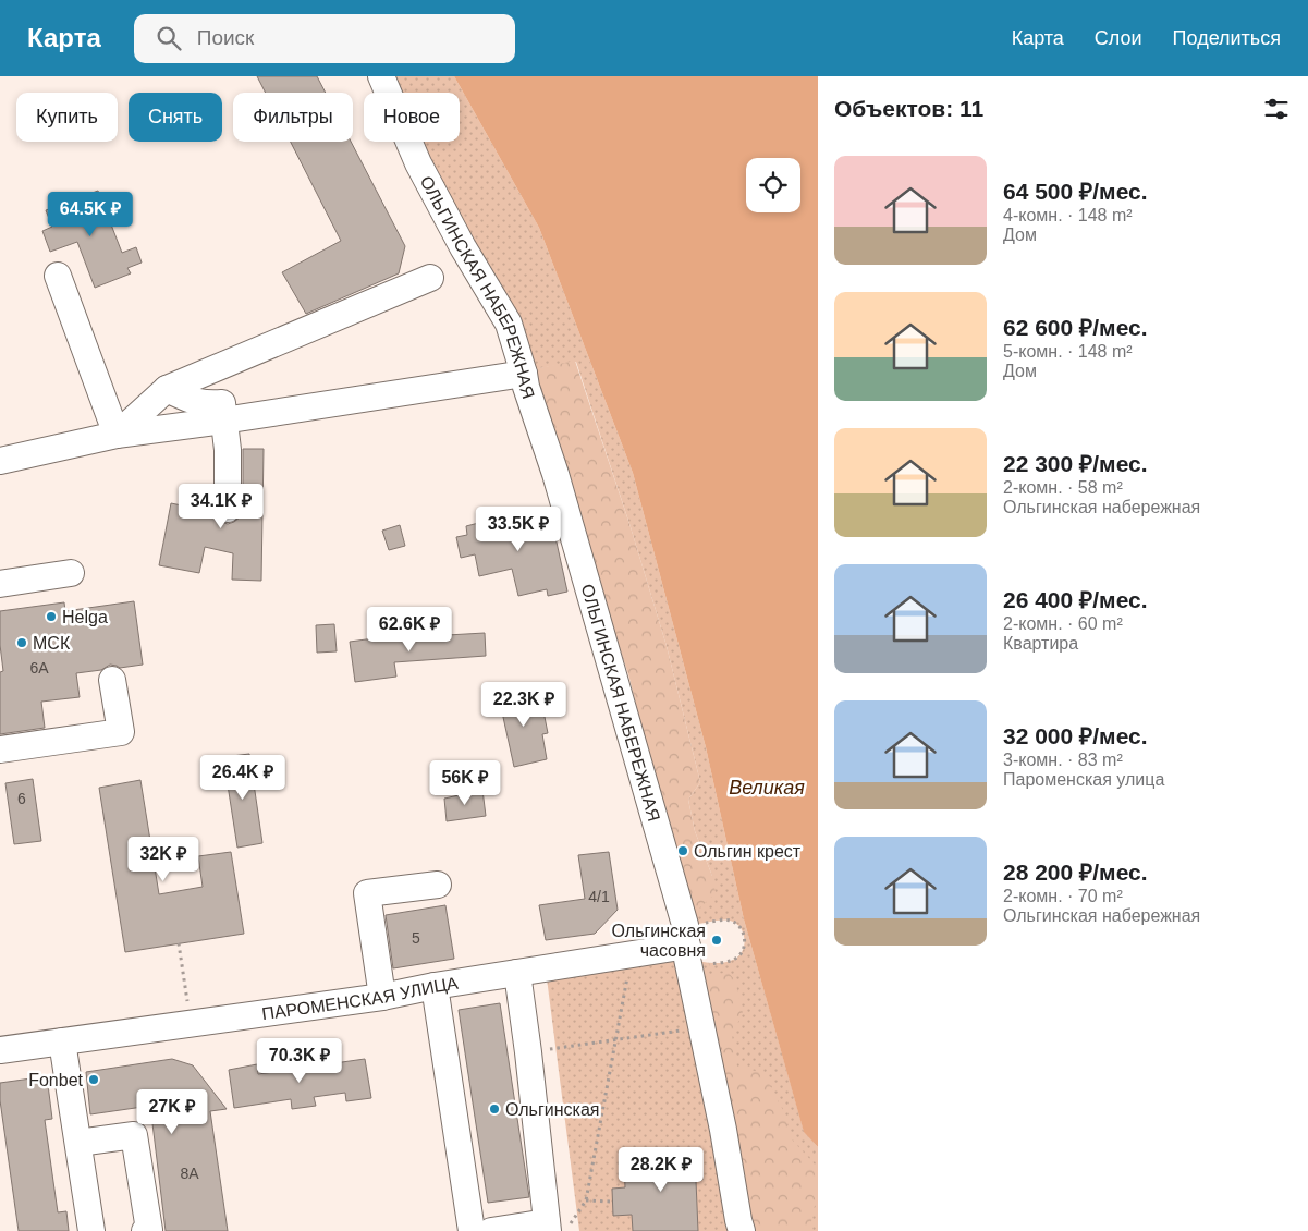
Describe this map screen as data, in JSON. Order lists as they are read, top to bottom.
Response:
{
  "streets": {
    "street": ["ОЛЬГИНСКАЯ НАБЕРЕЖНАЯ", "ПАРОМЕНСКАЯ УЛИЦА"]
  },
  "crossings": [
    ["ОЛЬГИНСКАЯ НАБЕРЕЖНАЯ", "ПАРОМЕНСКАЯ УЛИЦА"]
  ],
  "water": ["Великая"],
  "places": [
    "Helga",
    "МСК",
    "Ольгин крест",
    "Ольгинская часовня",
    "Fonbet",
    "Ольгинская"
  ],
  "house_numbers": [
    "6А",
    "6",
    "4/1",
    "5",
    "8А"
  ],
  "page": {
    "header": "Карта",
    "search": "Поиск",
    "nav": ["Карта", "Слои", "Поделиться"],
    "heading": "Объектов: 11",
    "chip": [
      "Купить",
      "Снять",
      "Фильтры",
      "Новое"
    ],
    "list": [
      {
        "name": "64 500 ₽/мес.",
        "note": "4-комн. · 148 m² · Дом"
      },
      {
        "name": "62 600 ₽/мес.",
        "note": "5-комн. · 148 m² · Дом"
      },
      {
        "name": "22 300 ₽/мес.",
        "note": "2-комн. · 58 m² · Ольгинская набережная"
      },
      {
        "name": "26 400 ₽/мес.",
        "note": "2-комн. · 60 m² · Квартира"
      },
      {
        "name": "32 000 ₽/мес.",
        "note": "3-комн. · 83 m² · Пароменская улица"
      },
      {
        "name": "28 200 ₽/мес.",
        "note": "2-комн. · 70 m² · Ольгинская набережная"
      }
    ],
    "price": [
      "64.5K ₽",
      "34.1K ₽",
      "33.5K ₽",
      "62.6K ₽",
      "22.3K ₽",
      "26.4K ₽",
      "56K ₽",
      "32K ₽",
      "70.3K ₽",
      "27K ₽",
      "28.2K ₽"
    ]
  }
}
